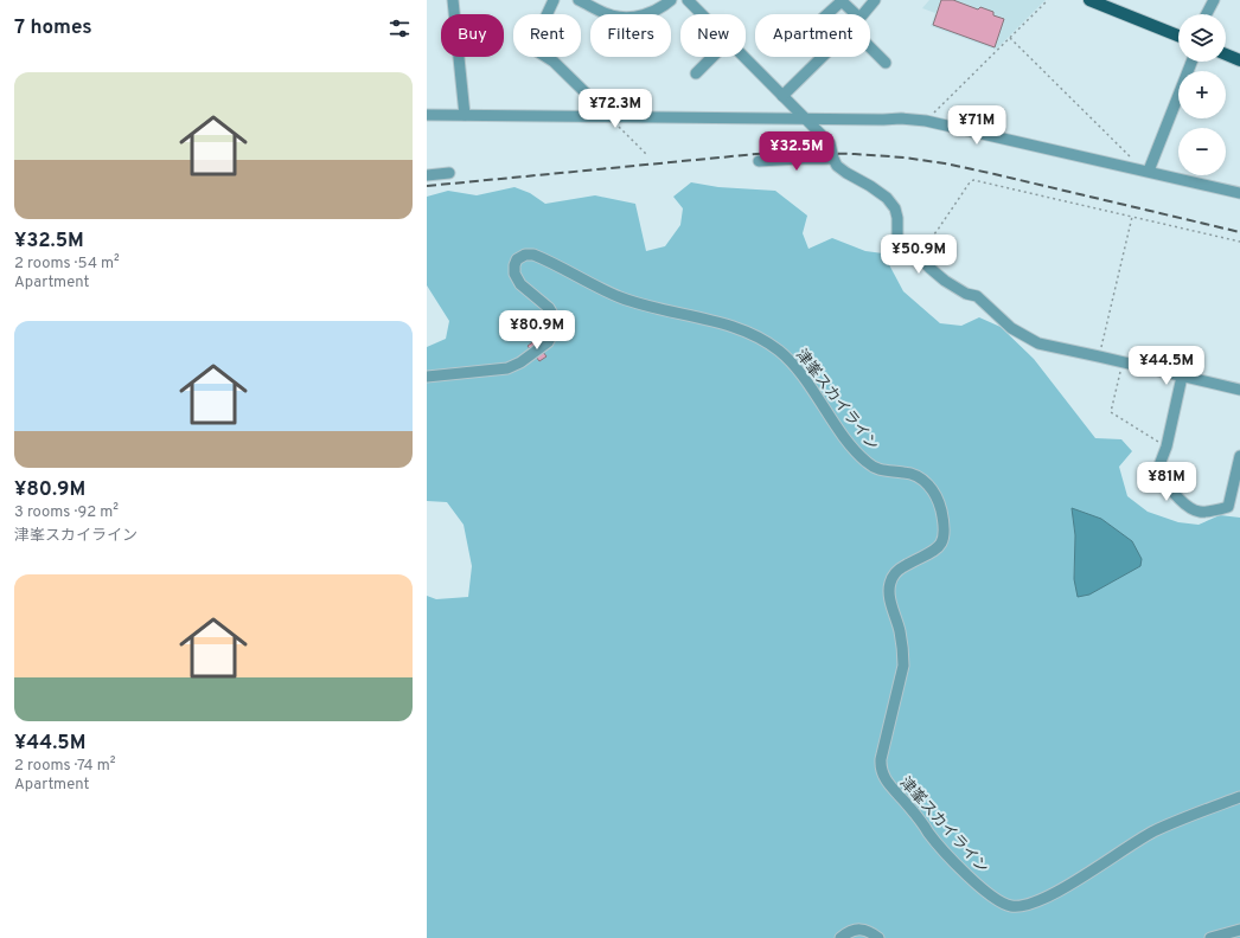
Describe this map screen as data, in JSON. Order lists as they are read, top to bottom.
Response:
{
  "streets": {
    "street": ["津峯スカイライン"]
  },
  "page": {
    "heading": "7 homes",
    "map_buttons": ["+", "−"],
    "chip": [
      "Buy",
      "Rent",
      "Filters",
      "New",
      "Apartment"
    ],
    "list": [
      {
        "name": "¥32.5M",
        "note": "2 rooms · 54 m² · Apartment"
      },
      {
        "name": "¥80.9M",
        "note": "3 rooms · 92 m² · 津峯スカイライン"
      },
      {
        "name": "¥44.5M",
        "note": "2 rooms · 74 m² · Apartment"
      }
    ],
    "price": [
      "¥72.3M",
      "¥71M",
      "¥32.5M",
      "¥50.9M",
      "¥80.9M",
      "¥44.5M",
      "¥81M"
    ]
  }
}
